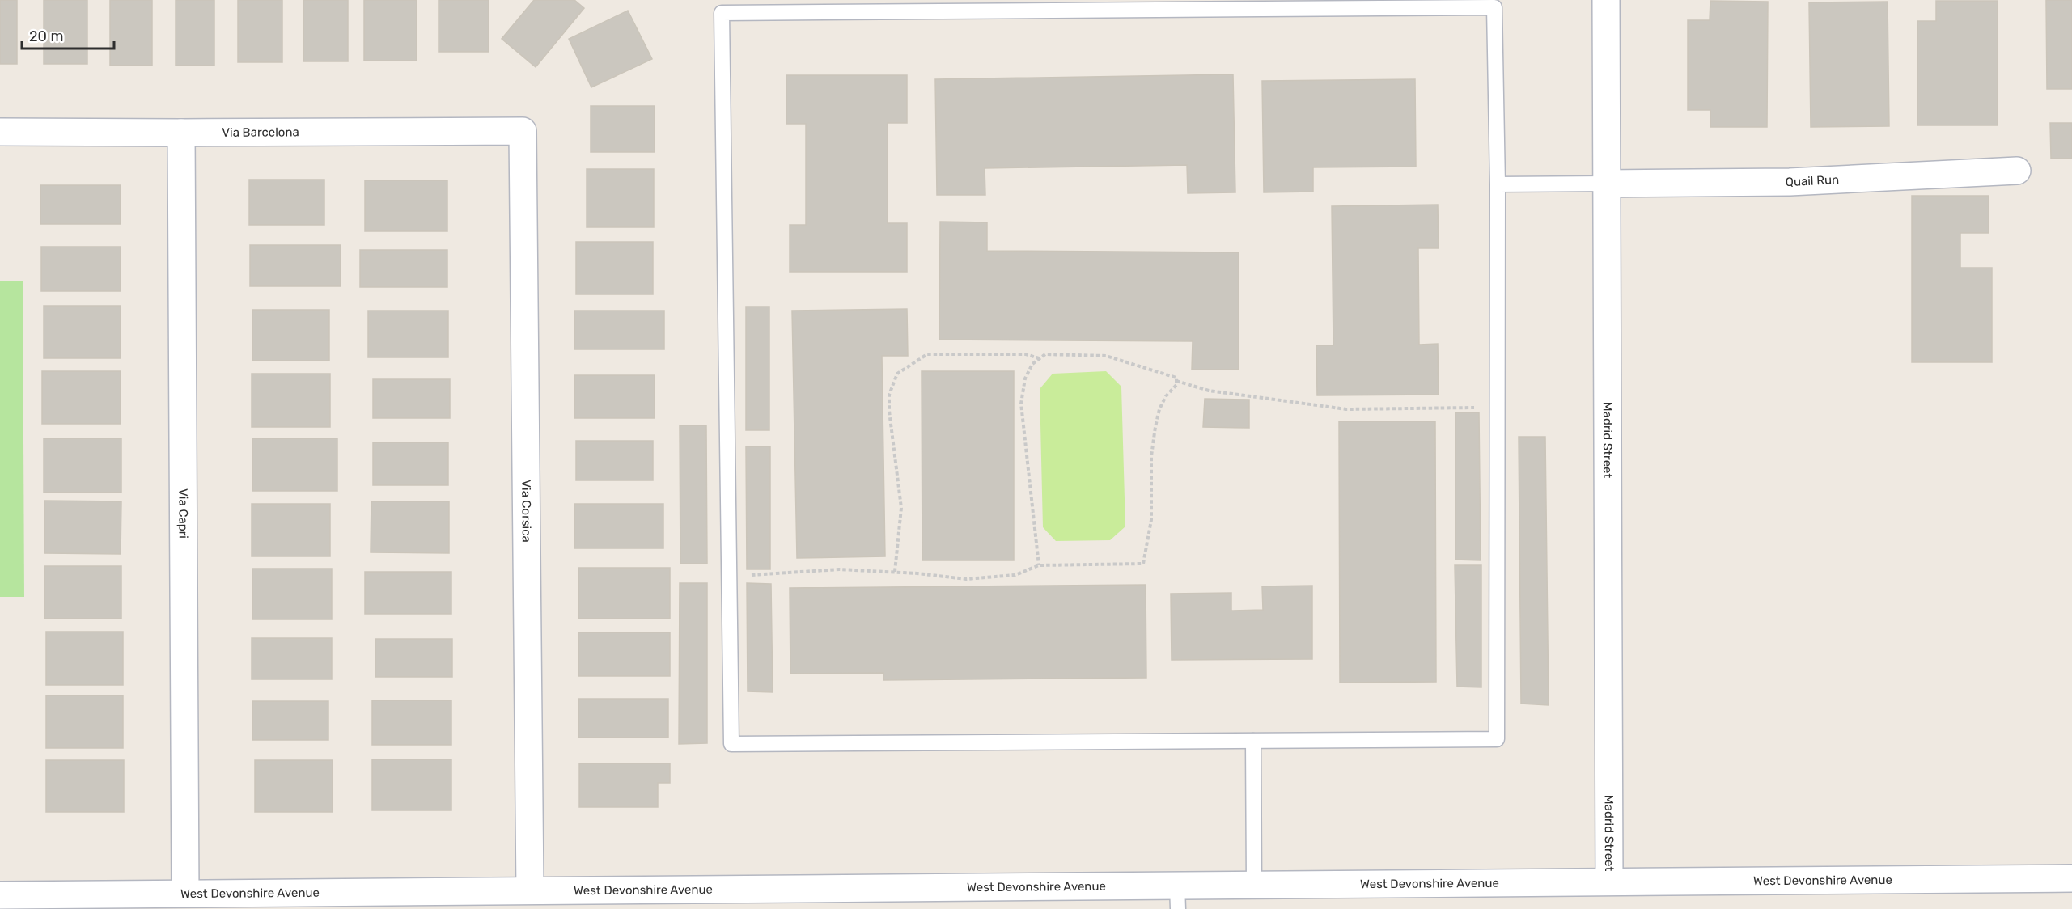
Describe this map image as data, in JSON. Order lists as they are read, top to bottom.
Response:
{
  "streets": {
    "street": [
      "Via Barcelona",
      "Quail Run",
      "Madrid Street",
      "Via Corsica",
      "Via Capri",
      "West Devonshire Avenue"
    ]
  },
  "crossings": [
    ["Via Barcelona", "Via Corsica"],
    ["Via Barcelona", "Via Capri"],
    ["Quail Run", "Madrid Street"],
    ["Madrid Street", "West Devonshire Avenue"],
    ["Via Corsica", "West Devonshire Avenue"],
    ["Via Capri", "West Devonshire Avenue"]
  ],
  "scale_bar": "20 m"
}
